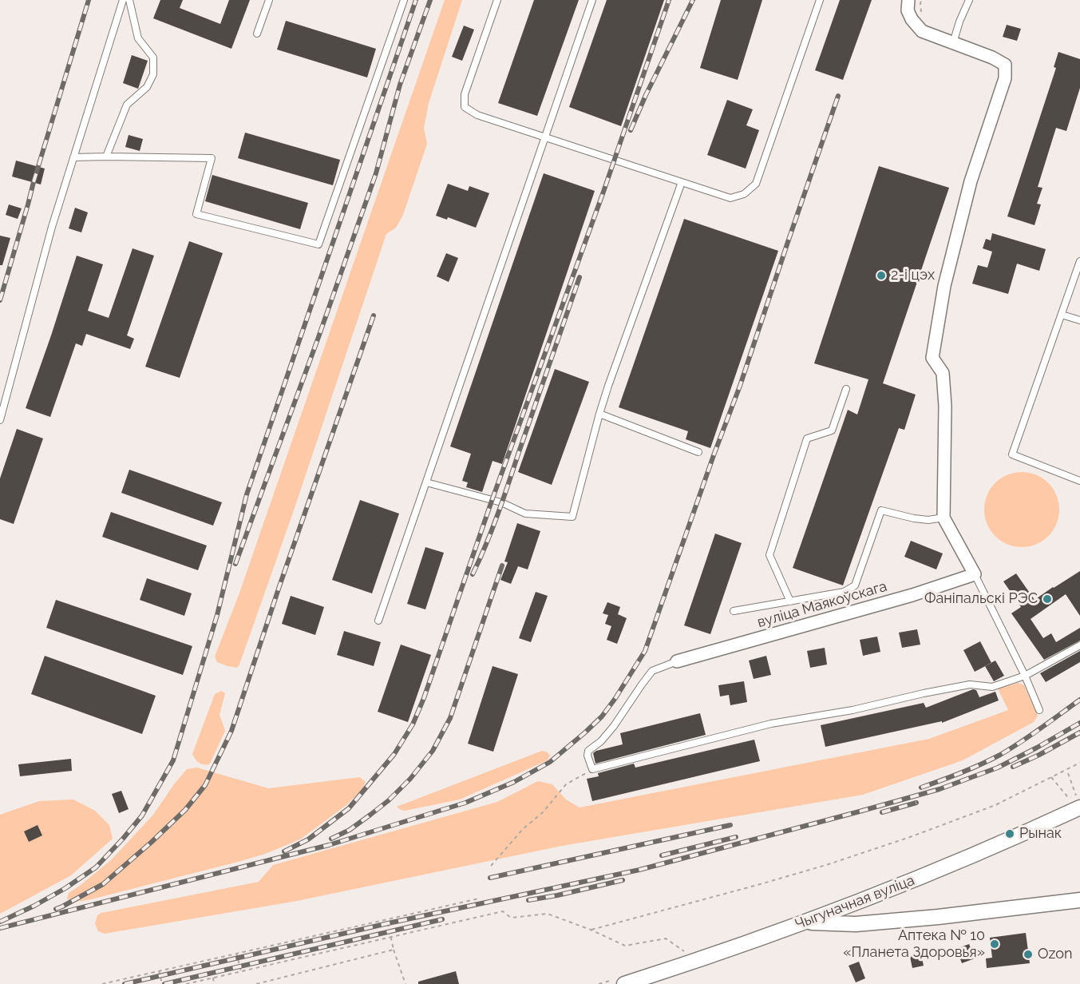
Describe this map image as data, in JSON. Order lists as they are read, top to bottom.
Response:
{
  "streets": {
    "street": ["вуліца Маякоўскага", "Чыгуначная вуліца"]
  },
  "places": [
    "2-і цэх",
    "Фаніпальскі РЭС",
    "Рынак",
    "Аптека № 10 «Планета Здоровья»",
    "Ozon"
  ]
}
